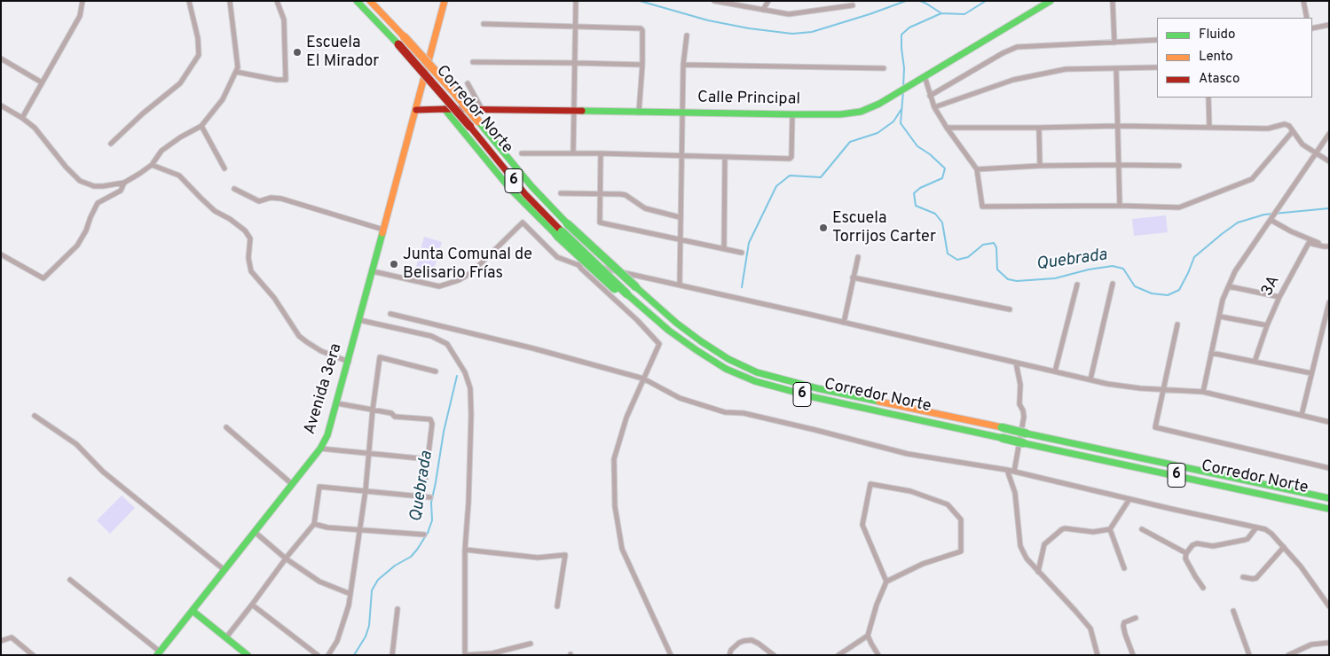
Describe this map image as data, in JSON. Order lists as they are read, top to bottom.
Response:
{
  "streets": {
    "main road": [
      "Calle Principal",
      "Corredor Norte",
      "6",
      "Avenida 3era"
    ],
    "street": ["3A"]
  },
  "crossings": [
    ["Calle Principal", "Avenida 3era"]
  ],
  "water": ["Quebrada"],
  "places": ["Escuela El Mirador", "Escuela Torrijos Carter", "Junta Comunal de Belisario Frías"],
  "legend": ["Fluido", "Lento", "Atasco"]
}
